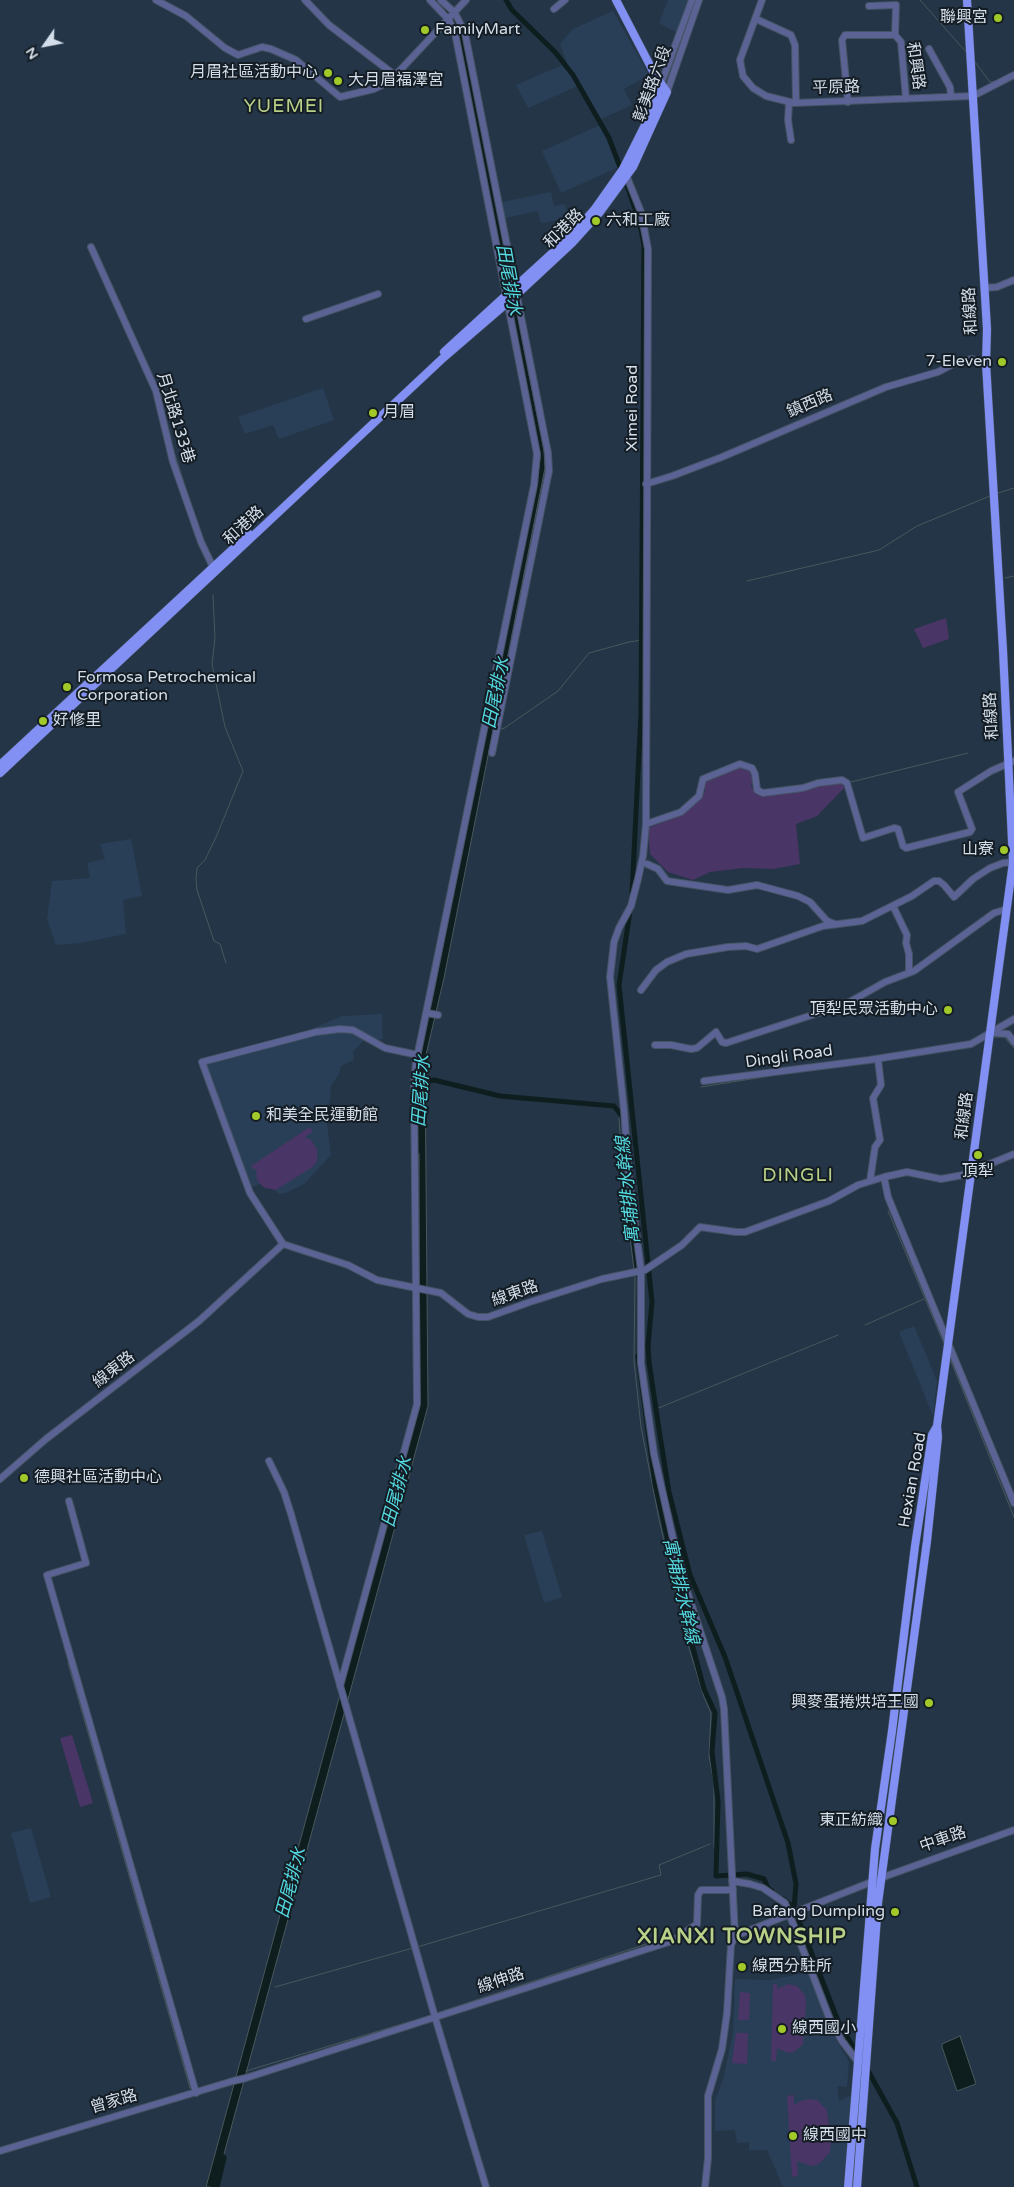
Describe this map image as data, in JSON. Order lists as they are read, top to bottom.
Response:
{
  "streets": {
    "main road": [
      "彰美路六段",
      "和港路",
      "和線路",
      "Hexian Road"
    ],
    "street": [
      "和興路",
      "平原路",
      "鎮西路",
      "Ximei Road",
      "月北路133巷",
      "Dingli Road",
      "線東路",
      "中車路",
      "線伸路",
      "曾家路"
    ]
  },
  "crossings": [
    ["和興路", "平原路"],
    ["彰美路六段", "和港路"],
    ["彰美路六段", "Ximei Road"],
    ["平原路", "和線路"],
    ["和港路", "Ximei Road"],
    ["和港路", "月北路133巷"],
    ["和線路", "鎮西路"],
    ["和線路", "Dingli Road"],
    ["和線路", "線東路"],
    ["和線路", "Hexian Road"],
    ["鎮西路", "Ximei Road"],
    ["Ximei Road", "線東路"],
    ["Ximei Road", "線伸路"],
    ["Hexian Road", "中車路"],
    ["線伸路", "曾家路"]
  ],
  "districts": ["YUEMEI", "DINGLI", "XIANXI TOWNSHIP"],
  "water": ["田尾排水", "寓埔排水幹線"],
  "places": [
    "聯興宮",
    "FamilyMart",
    "月眉社區活動中心",
    "大月眉福澤宮",
    "六和工廠",
    "7-Eleven",
    "月眉",
    "Formosa Petrochemical Corporation",
    "好修里",
    "山寮",
    "頂犁民眾活動中心",
    "和美全民運動館",
    "頂犁",
    "德興社區活動中心",
    "興麥蛋捲烘培王國",
    "東正紡織",
    "Bafang Dumpling",
    "線西分駐所",
    "線西國小",
    "線西國中"
  ],
  "north": "bottom left"
}
